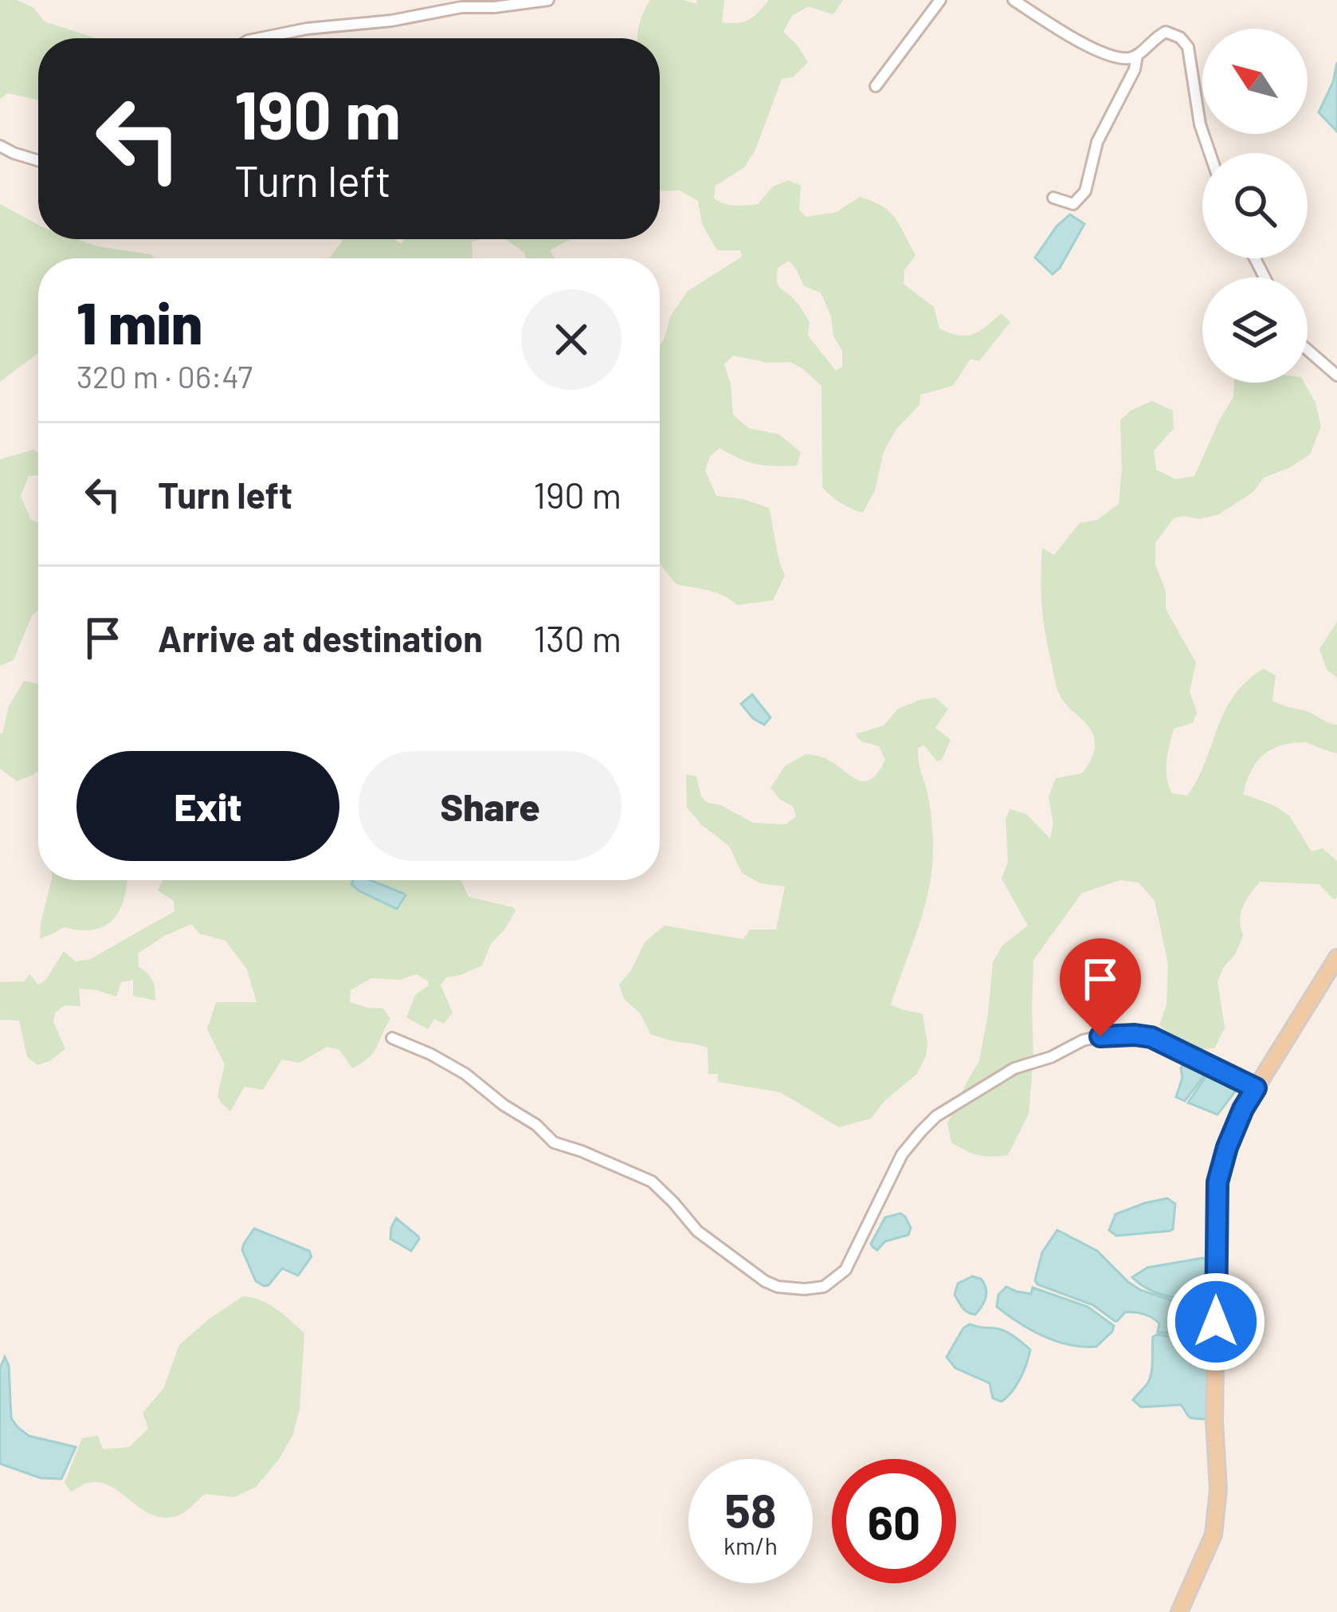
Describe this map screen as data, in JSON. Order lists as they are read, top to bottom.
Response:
{
  "north": "top left",
  "page": {
    "turn": ["190 m", "Turn left"],
    "heading": ["1 min", "320 m · 06:47"],
    "list": [
      {
        "name": "Turn left",
        "value": "190 m"
      },
      {
        "name": "Arrive at destination",
        "value": "130 m"
      }
    ],
    "buttons": ["Exit", "Share"],
    "speed": "58 km/h",
    "limit": "60"
  }
}
